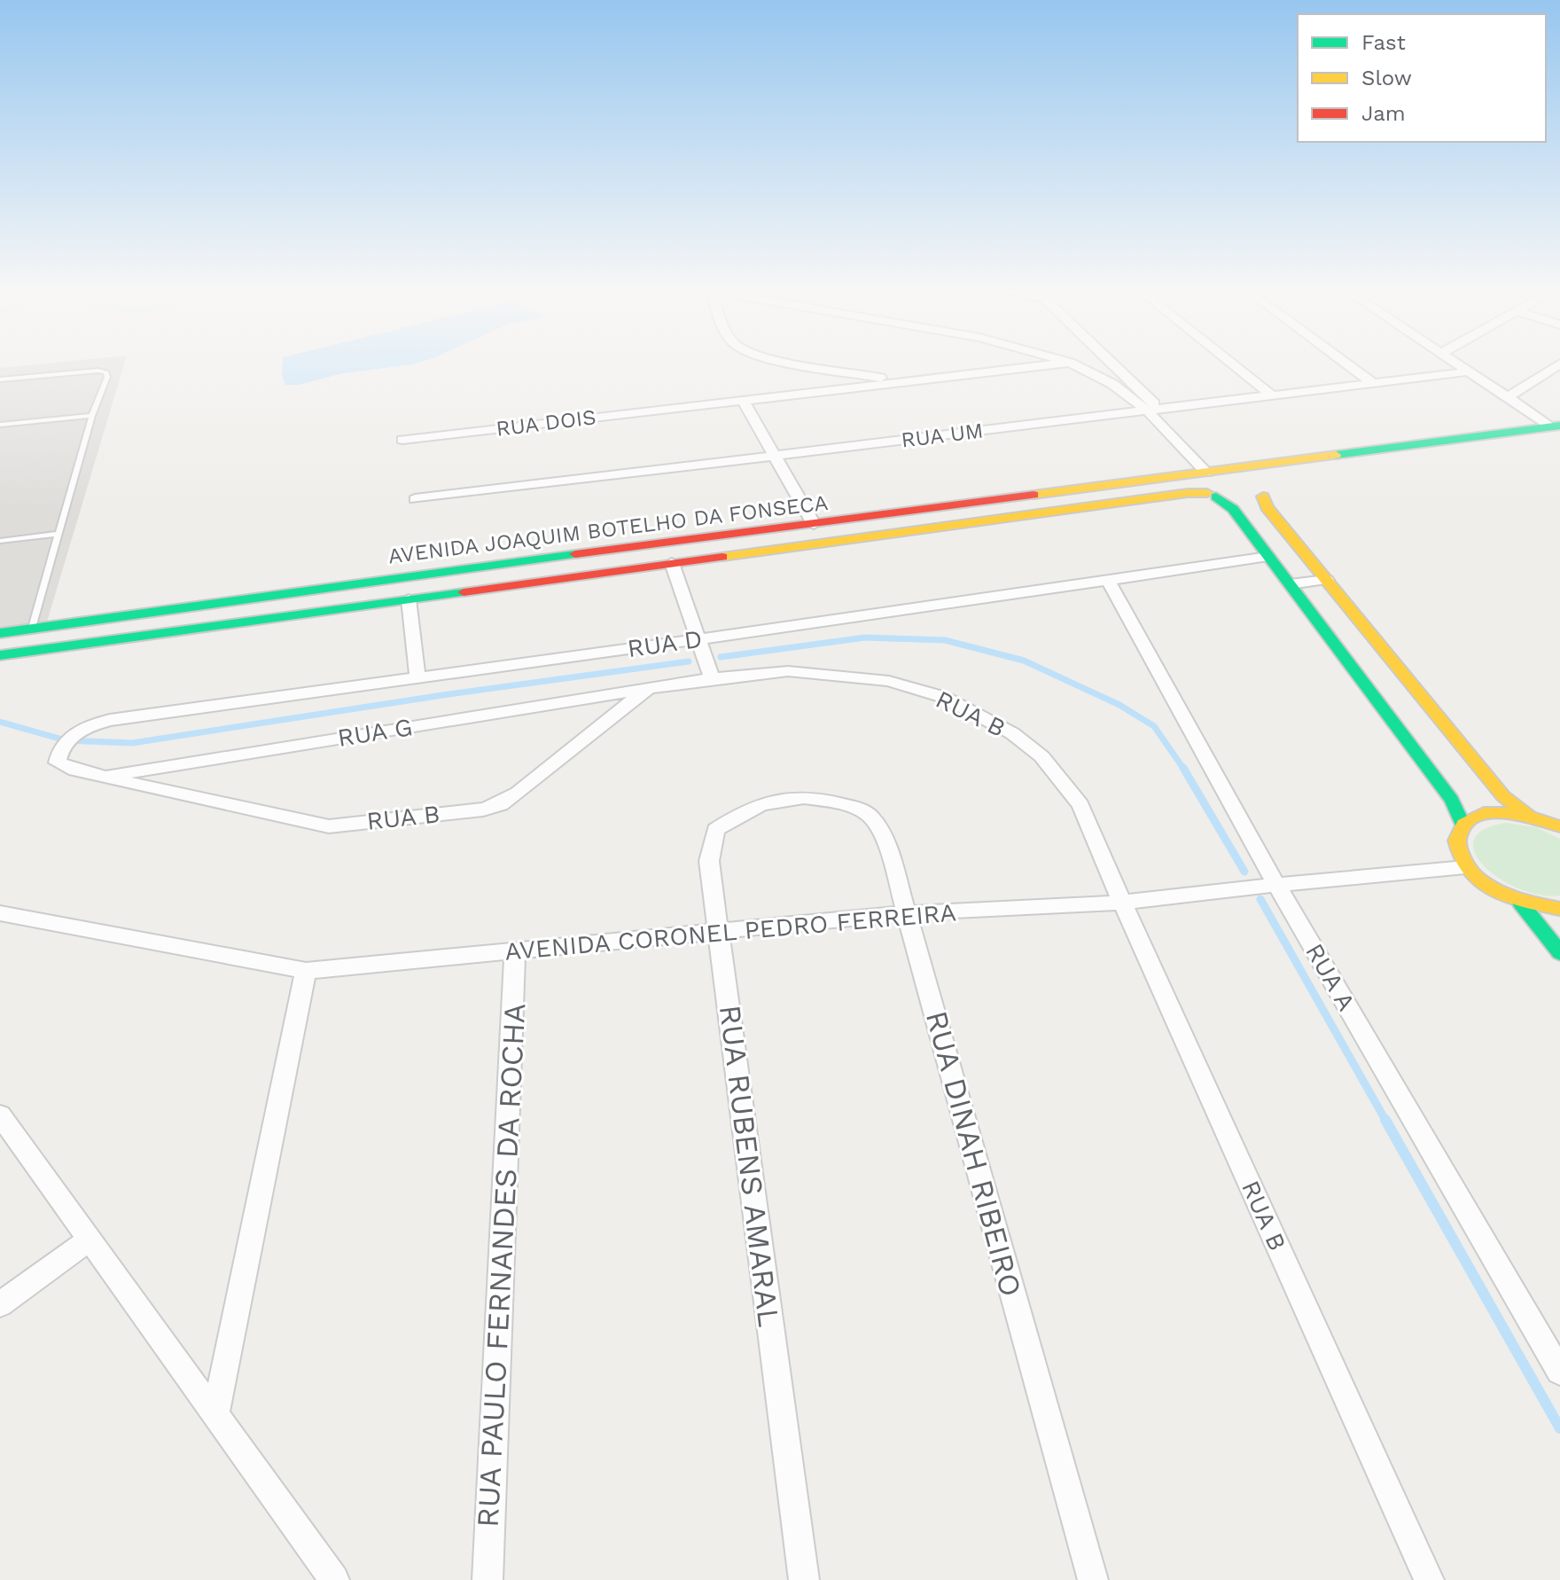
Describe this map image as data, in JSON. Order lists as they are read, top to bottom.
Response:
{
  "streets": {
    "street": [
      "RUA DOIS",
      "RUA UM",
      "AVENIDA JOAQUIM BOTELHO DA FONSECA",
      "RUA D",
      "RUA B",
      "RUA G",
      "AVENIDA CORONEL PEDRO FERREIRA",
      "RUA A",
      "RUA DINAH RIBEIRO",
      "RUA RUBENS AMARAL",
      "RUA PAULO FERNANDES DA ROCHA"
    ]
  },
  "crossings": [
    ["RUA D", "RUA B"],
    ["RUA D", "RUA A"],
    ["RUA B", "RUA G"],
    ["RUA B", "AVENIDA CORONEL PEDRO FERREIRA"],
    ["AVENIDA CORONEL PEDRO FERREIRA", "RUA A"],
    ["AVENIDA CORONEL PEDRO FERREIRA", "RUA DINAH RIBEIRO"],
    ["AVENIDA CORONEL PEDRO FERREIRA", "RUA RUBENS AMARAL"],
    ["AVENIDA CORONEL PEDRO FERREIRA", "RUA PAULO FERNANDES DA ROCHA"],
    ["RUA DINAH RIBEIRO", "RUA RUBENS AMARAL"]
  ],
  "legend": ["Fast", "Slow", "Jam"]
}
